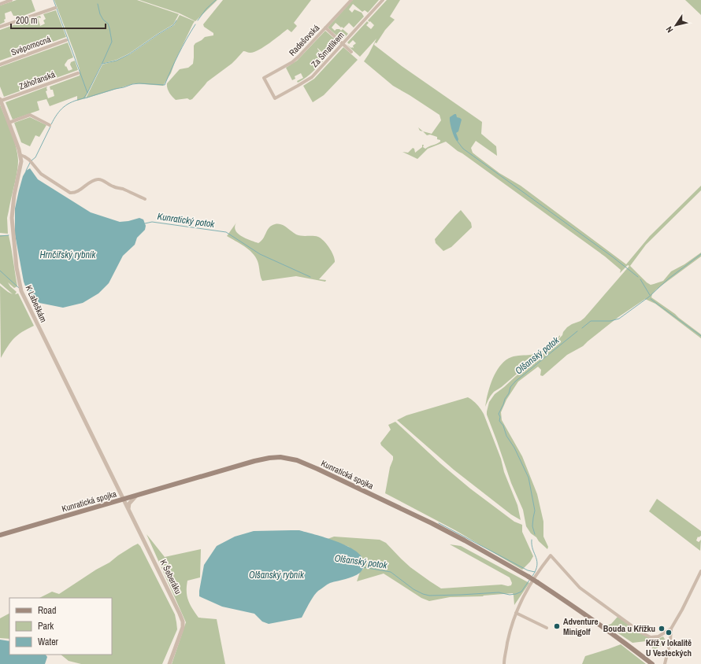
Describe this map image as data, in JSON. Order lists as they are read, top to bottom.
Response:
{
  "streets": {
    "main road": ["Kunratická spojka"],
    "street": [
      "Radešovská",
      "Svépomocná",
      "Za Šmatlíkem",
      "Záhořanská",
      "K Labeškám",
      "K Šeberáku"
    ]
  },
  "crossings": [
    ["Radešovská", "Za Šmatlíkem"],
    ["Záhořanská", "K Labeškám"],
    ["K Labeškám", "Kunratická spojka"],
    ["K Labeškám", "K Šeberáku"],
    ["Kunratická spojka", "K Šeberáku"]
  ],
  "water": [
    "Kunratický potok",
    "Hrnčířský rybník",
    "Olšanský potok",
    "Olšanský rybník"
  ],
  "places": ["Adventure Minigolf", "Bouda u Křížku", "Kříž v lokalitě U Vesteckých"],
  "legend": ["Road", "Park", "Water"],
  "scale_bar": "200 m",
  "north": "bottom left"
}
